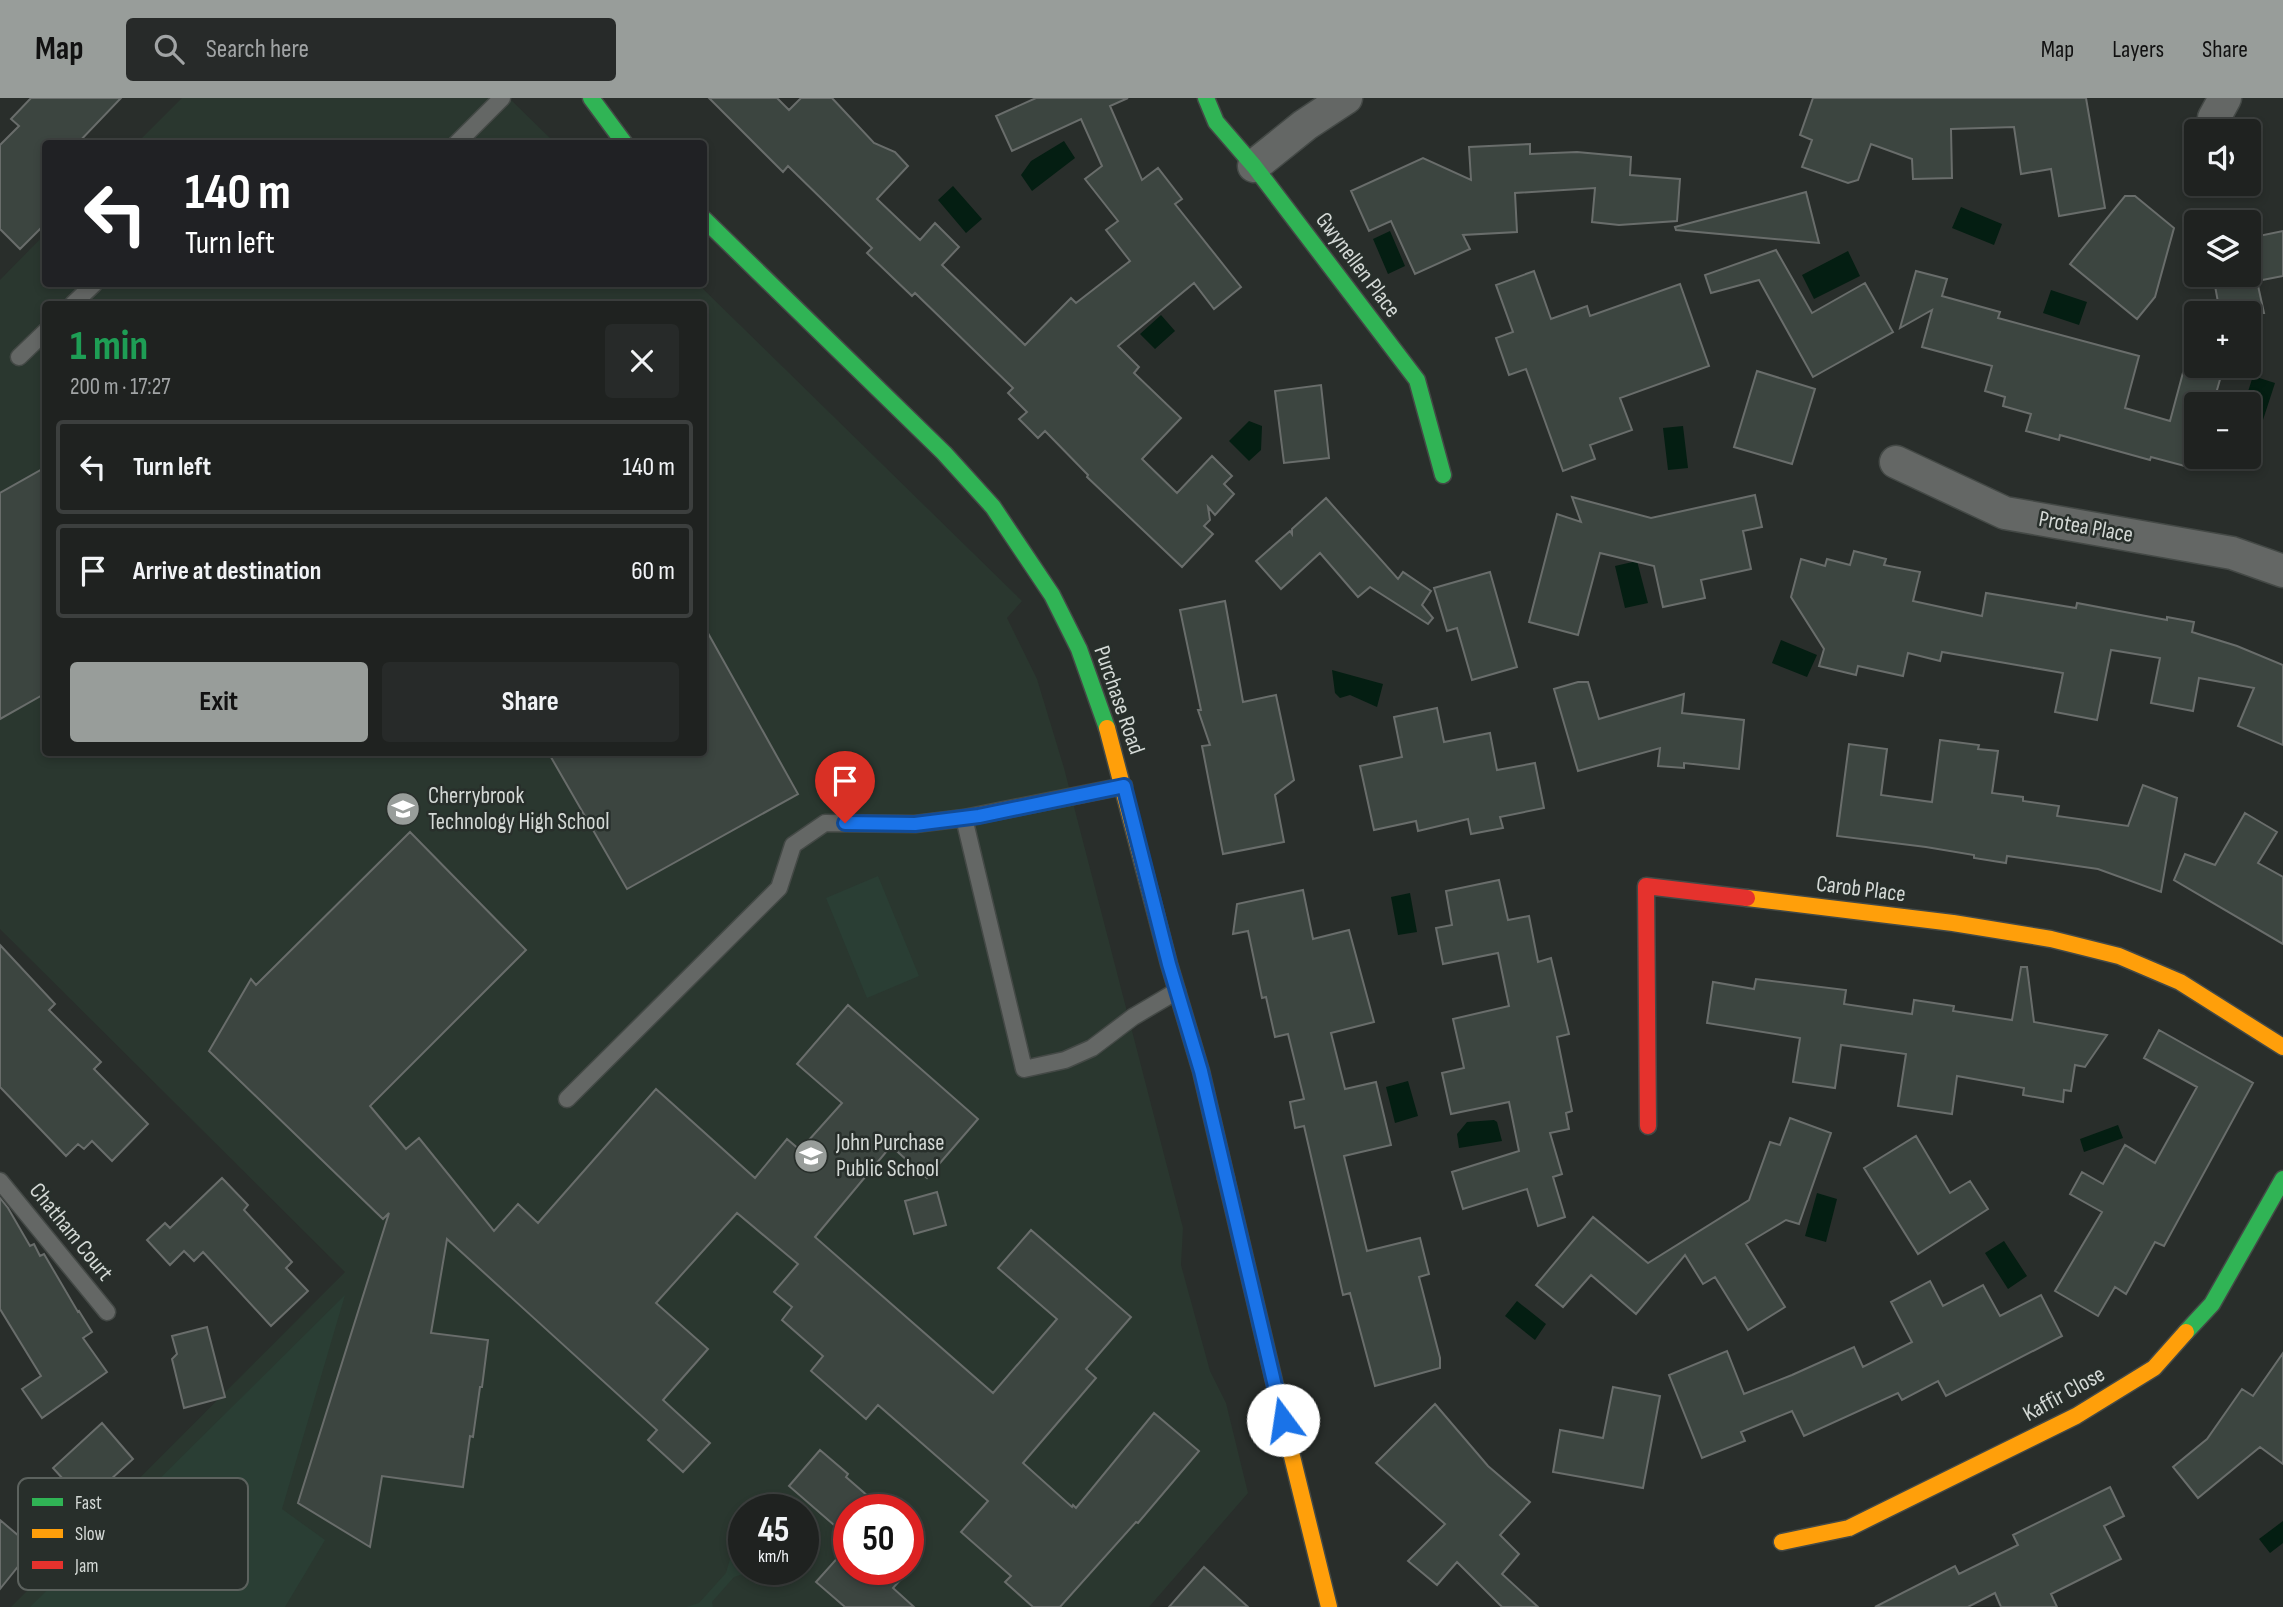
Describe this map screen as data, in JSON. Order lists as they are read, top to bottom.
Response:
{
  "streets": {
    "street": [
      "Gwynellen Place",
      "Protea Place",
      "Purchase Road",
      "Carob Place",
      "Kaffir Close"
    ],
    "lane": ["Chatham Court"]
  },
  "places": {
    "school or university": ["Cherrybrook Technology High School", "John Purchase Public School"]
  },
  "legend": ["Fast", "Slow", "Jam"],
  "page": {
    "header": "Map",
    "search": "Search here",
    "nav": ["Map", "Layers", "Share"],
    "map_buttons": ["+", "−"],
    "turn": ["140 m", "Turn left"],
    "heading": ["1 min", "200 m · 17:27"],
    "list": [
      {
        "name": "Turn left",
        "value": "140 m"
      },
      {
        "name": "Arrive at destination",
        "value": "60 m"
      }
    ],
    "buttons": ["Exit", "Share"],
    "speed": "45 km/h",
    "limit": "50"
  }
}
